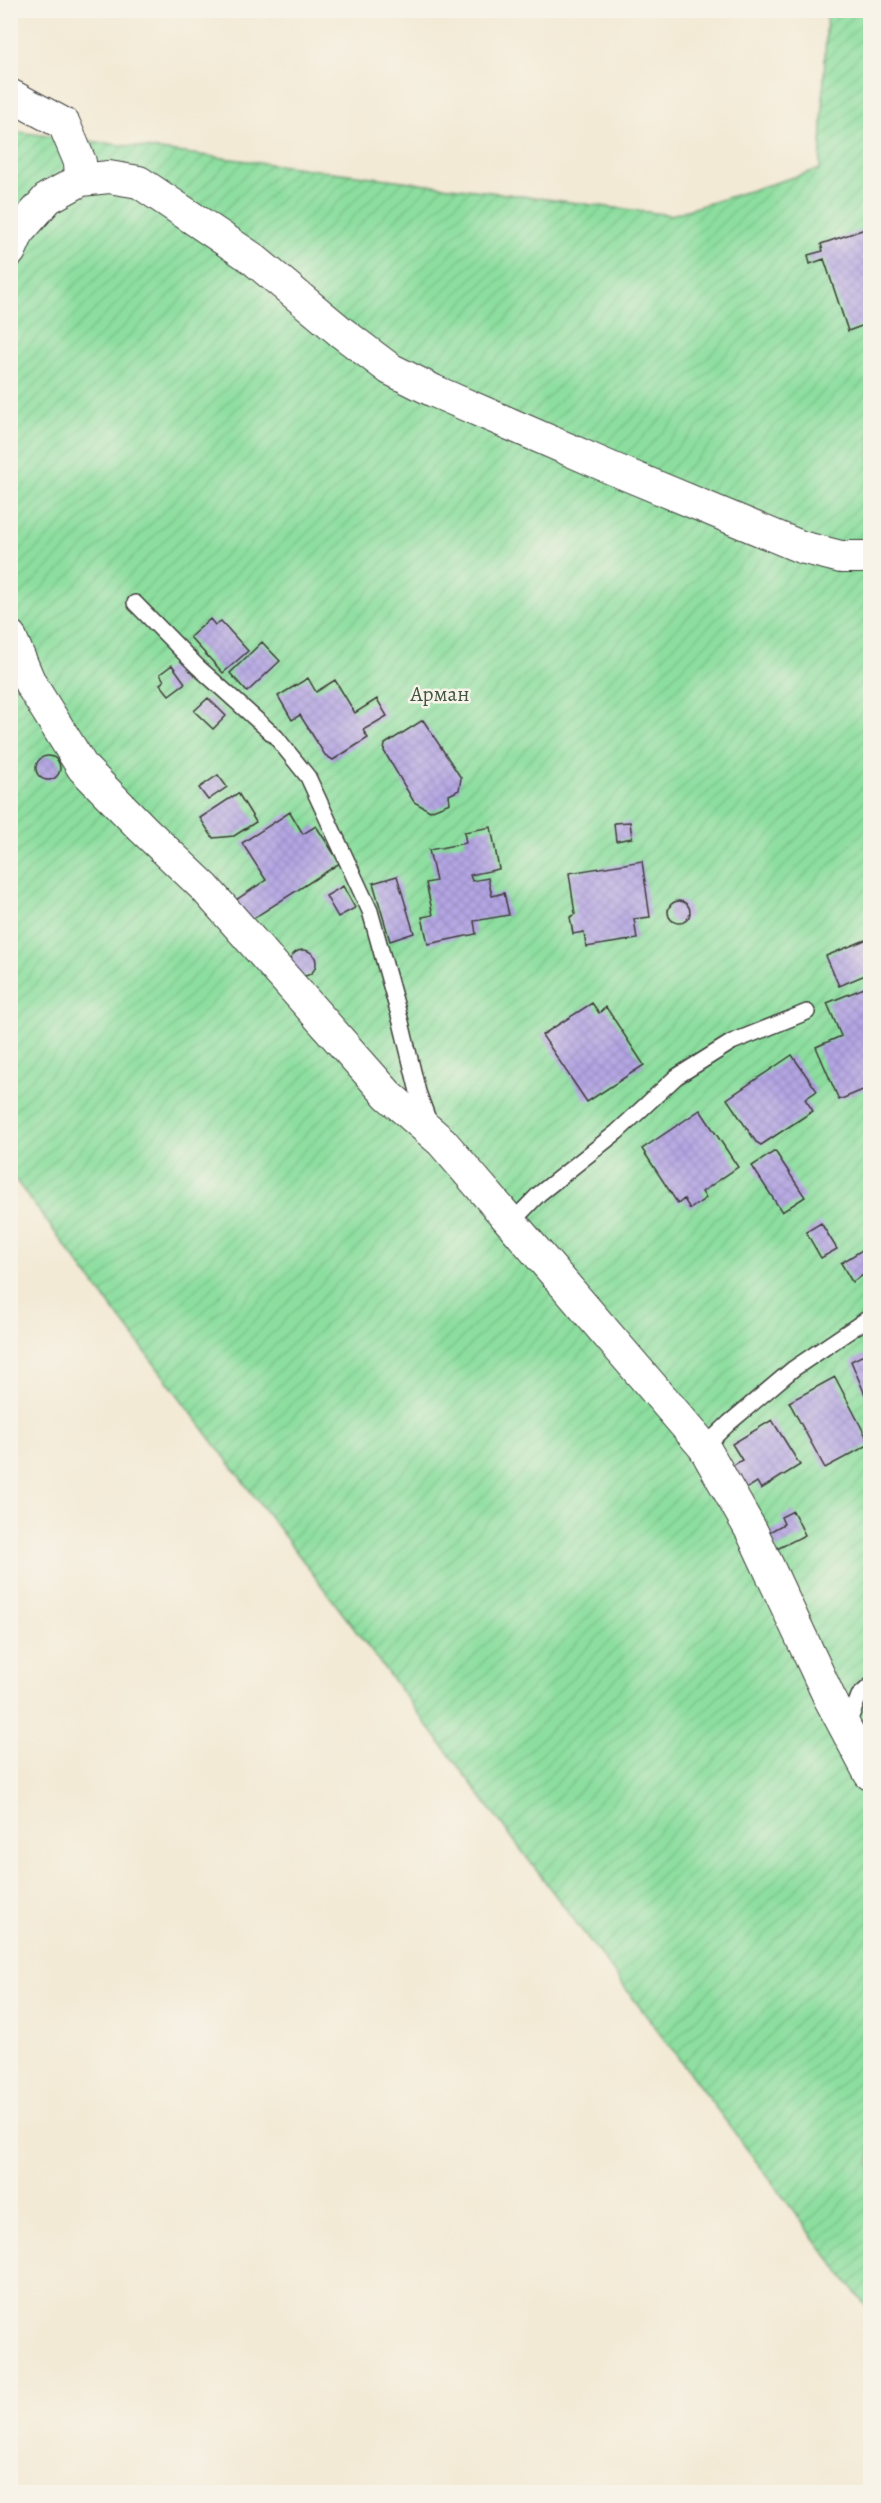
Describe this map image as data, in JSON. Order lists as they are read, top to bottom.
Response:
{
  "parks": ["Арман"]
}
